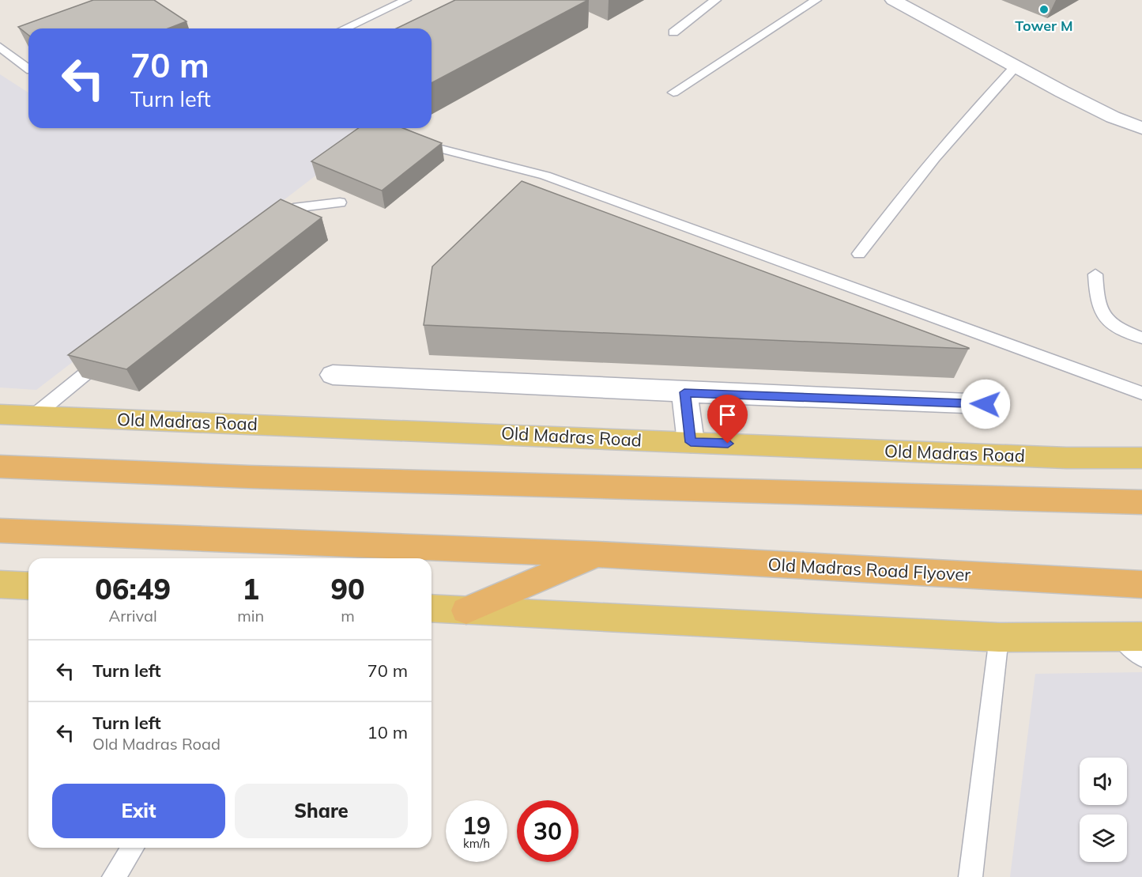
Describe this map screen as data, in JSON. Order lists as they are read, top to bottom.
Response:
{
  "streets": {
    "highway": ["Old Madras Road Flyover"],
    "main road": ["Old Madras Road"]
  },
  "places": ["Tower M"],
  "page": {
    "turn": ["70 m", "Turn left"],
    "eta": [
      "06:49",
      "Arrival",
      "1",
      "min",
      "90",
      "m"
    ],
    "list": [
      {
        "name": "Turn left",
        "value": "70 m"
      },
      {
        "name": "Turn left",
        "note": "Old Madras Road",
        "value": "10 m"
      }
    ],
    "buttons": ["Exit", "Share"],
    "speed": "19 km/h",
    "limit": "30"
  }
}
